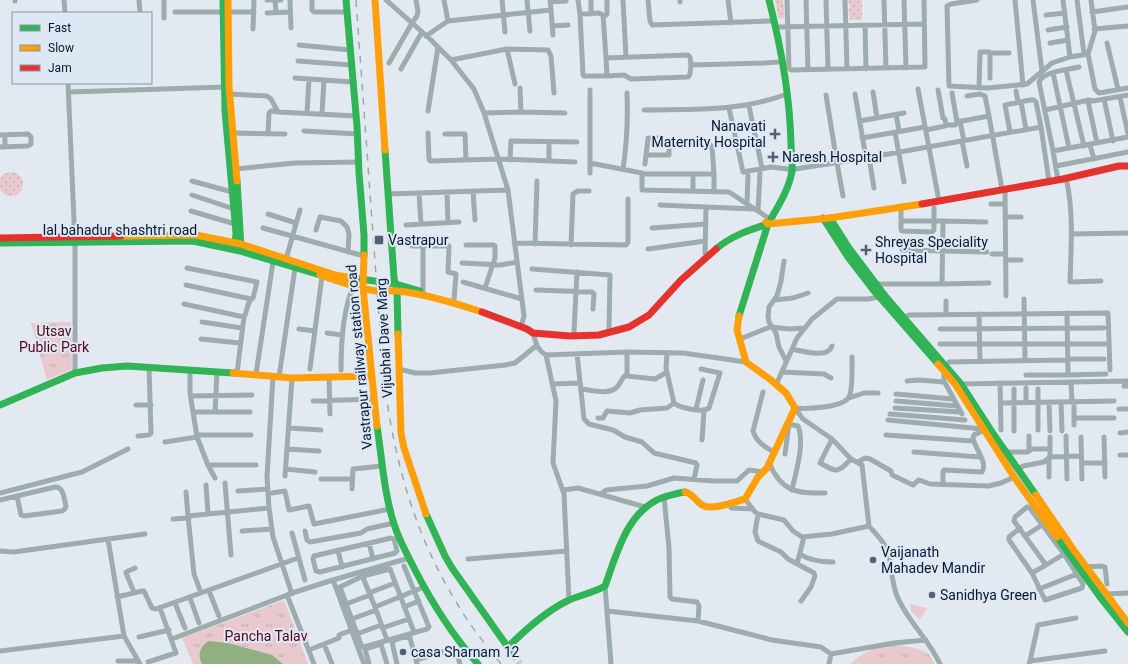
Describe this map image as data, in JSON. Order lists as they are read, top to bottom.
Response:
{
  "streets": {
    "street": ["lal bahadur shashtri road", "Vijubhai Dave Marg", "Vastrapur railway station road"]
  },
  "parks": ["Utsav Public Park", "Pancha Talav"],
  "places": {
    "health": ["Nanavati Maternity Hospital", "Naresh Hospital", "Shreyas Speciality Hospital"],
    "transit": ["Vastrapur"],
    "other": ["Vaijanath Mahadev Mandir", "Sanidhya Green", "casa Sharnam 12"]
  },
  "legend": ["Fast", "Slow", "Jam"]
}
